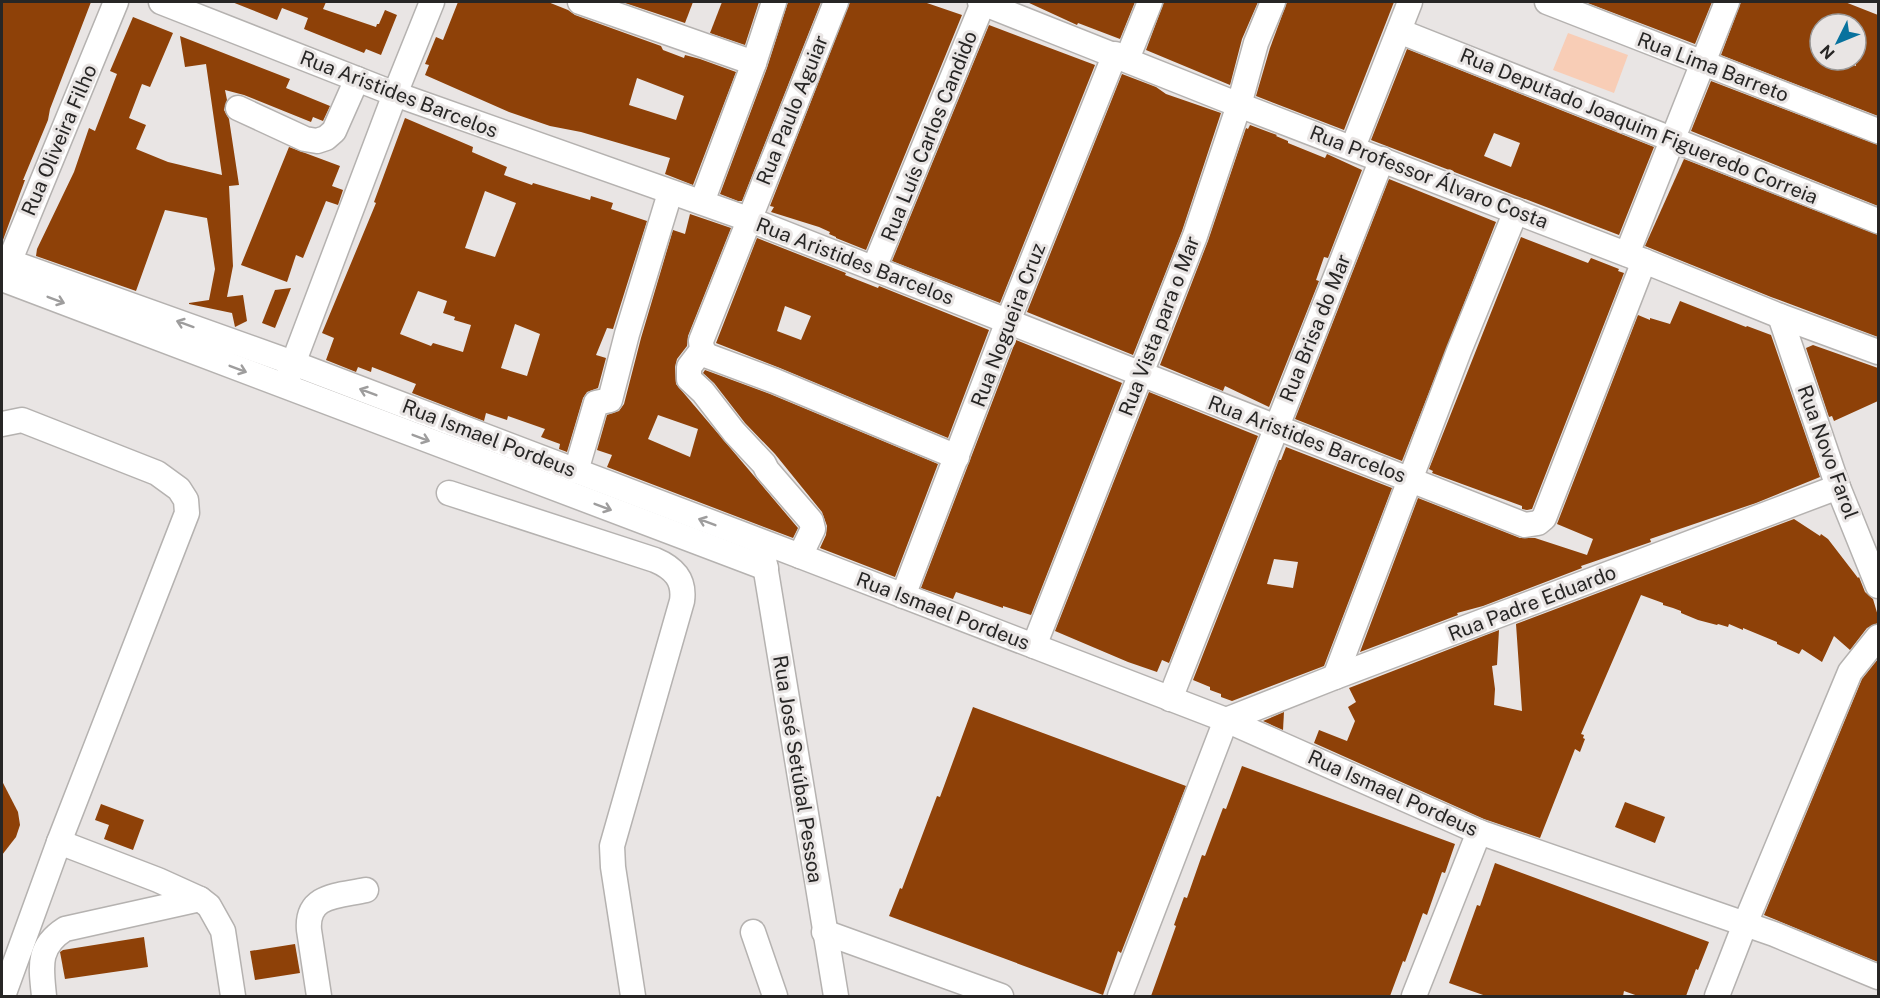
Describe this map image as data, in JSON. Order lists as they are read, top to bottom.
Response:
{
  "streets": {
    "street": [
      "Rua Lima Barreto",
      "Rua Aristides Barcelos",
      "Rua Paulo Aguiar",
      "Rua Deputado Joaquim Figueredo Correia",
      "Rua Luís Carlos Candido",
      "Rua Oliveira Filho",
      "Rua Professor Álvaro Costa",
      "Rua Nogueira Cruz",
      "Rua Vista para o Mar",
      "Rua Brisa do Mar",
      "Rua Ismael Pordeus",
      "Rua Novo Farol",
      "Rua Padre Eduardo",
      "Rua José Setúbal Pessoa"
    ]
  },
  "crossings": [
    ["Rua Aristides Barcelos", "Rua Paulo Aguiar"],
    ["Rua Aristides Barcelos", "Rua Luís Carlos Candido"],
    ["Rua Aristides Barcelos", "Rua Professor Álvaro Costa"],
    ["Rua Aristides Barcelos", "Rua Nogueira Cruz"],
    ["Rua Aristides Barcelos", "Rua Vista para o Mar"],
    ["Rua Aristides Barcelos", "Rua Brisa do Mar"],
    ["Rua Paulo Aguiar", "Rua Ismael Pordeus"],
    ["Rua Luís Carlos Candido", "Rua Professor Álvaro Costa"],
    ["Rua Oliveira Filho", "Rua Ismael Pordeus"],
    ["Rua Professor Álvaro Costa", "Rua Nogueira Cruz"],
    ["Rua Professor Álvaro Costa", "Rua Vista para o Mar"],
    ["Rua Professor Álvaro Costa", "Rua Brisa do Mar"],
    ["Rua Professor Álvaro Costa", "Rua Novo Farol"],
    ["Rua Nogueira Cruz", "Rua Ismael Pordeus"],
    ["Rua Vista para o Mar", "Rua Ismael Pordeus"],
    ["Rua Brisa do Mar", "Rua Ismael Pordeus"],
    ["Rua Ismael Pordeus", "Rua Padre Eduardo"],
    ["Rua Ismael Pordeus", "Rua José Setúbal Pessoa"],
    ["Rua Novo Farol", "Rua Padre Eduardo"]
  ],
  "north": "bottom left"
}
